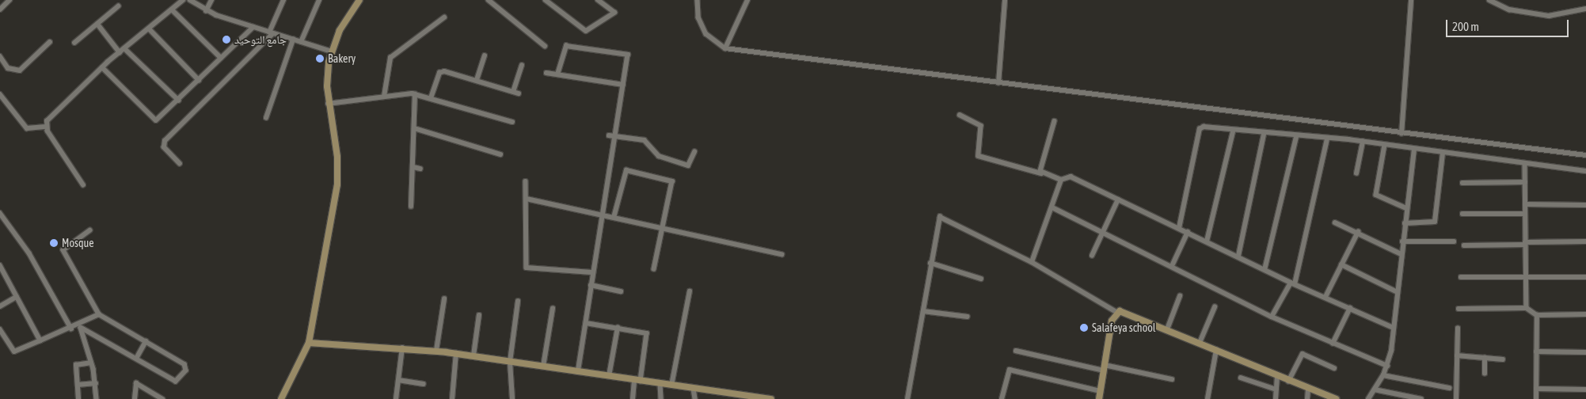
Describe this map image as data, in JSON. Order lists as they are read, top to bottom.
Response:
{
  "places": [
    "جامع التوحيد",
    "Bakery",
    "Mosque",
    "Salafeya school"
  ],
  "scale_bar": "200 m"
}
